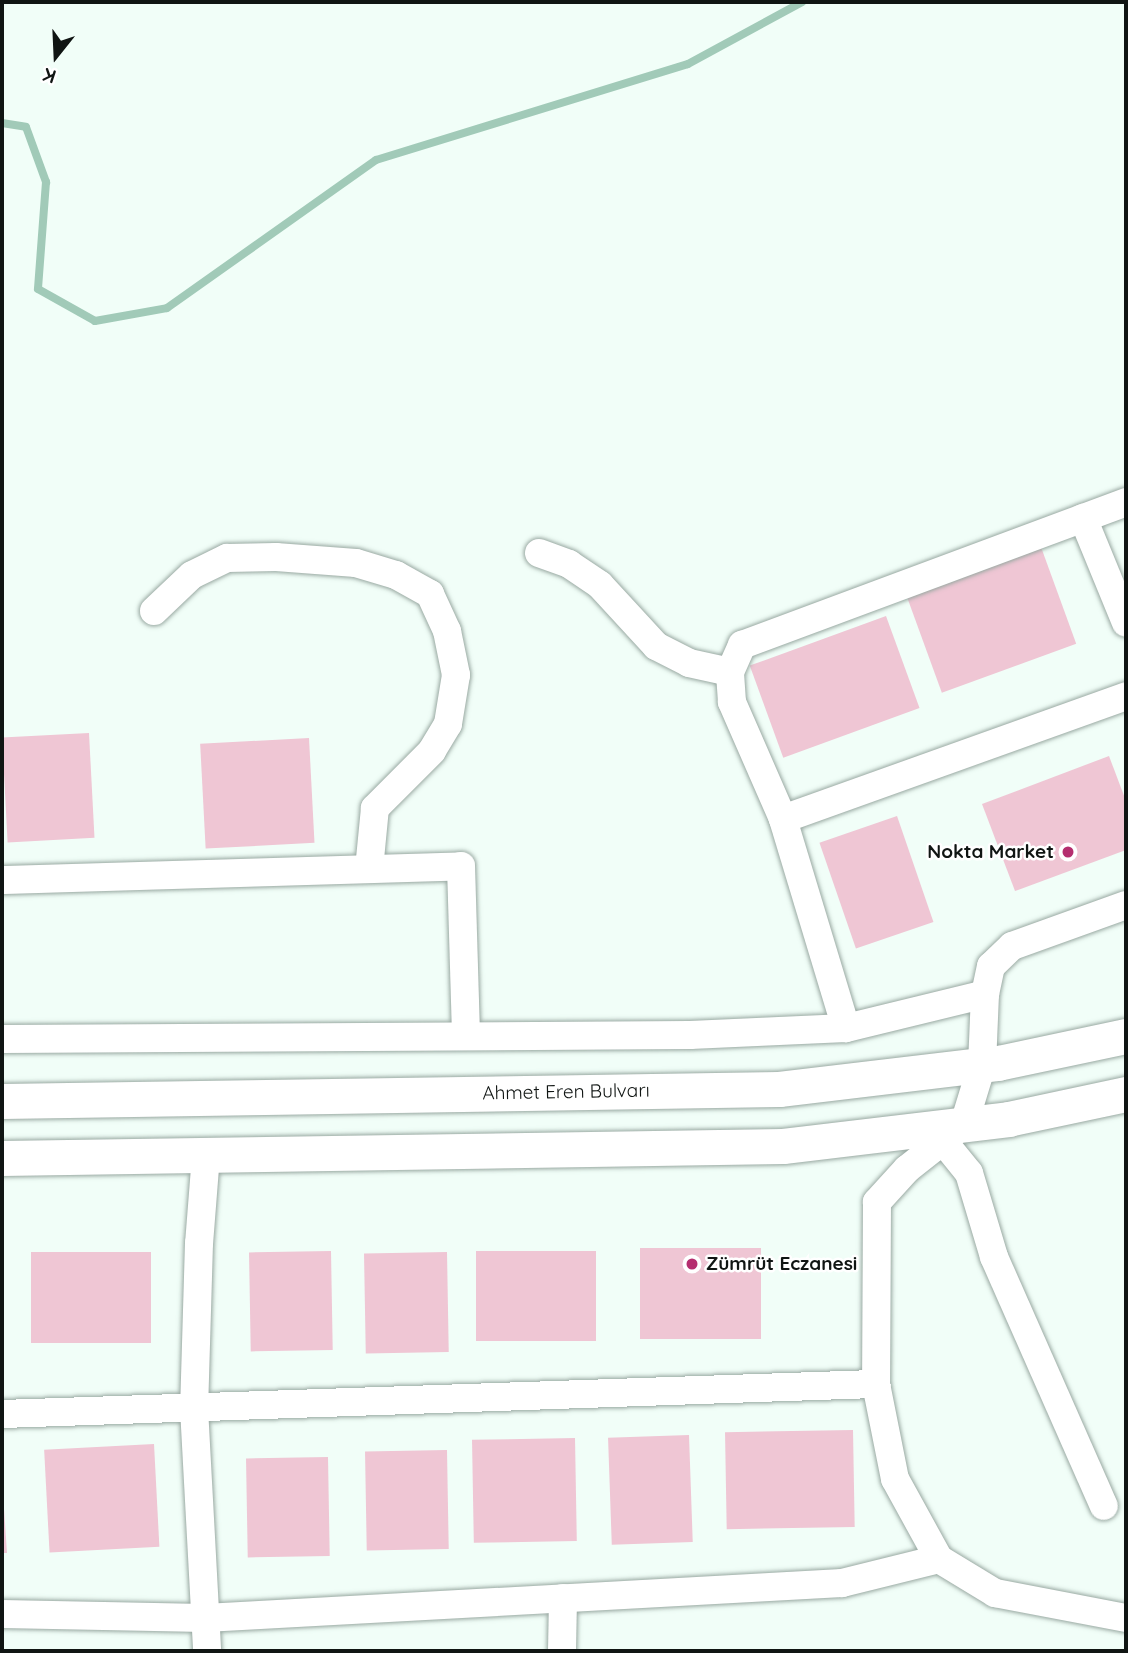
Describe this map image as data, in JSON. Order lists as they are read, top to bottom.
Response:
{
  "streets": {
    "main road": ["Ahmet Eren Bulvarı"]
  },
  "places": ["Nokta Market", "Zümrüt Eczanesi"],
  "north": "bottom"
}
